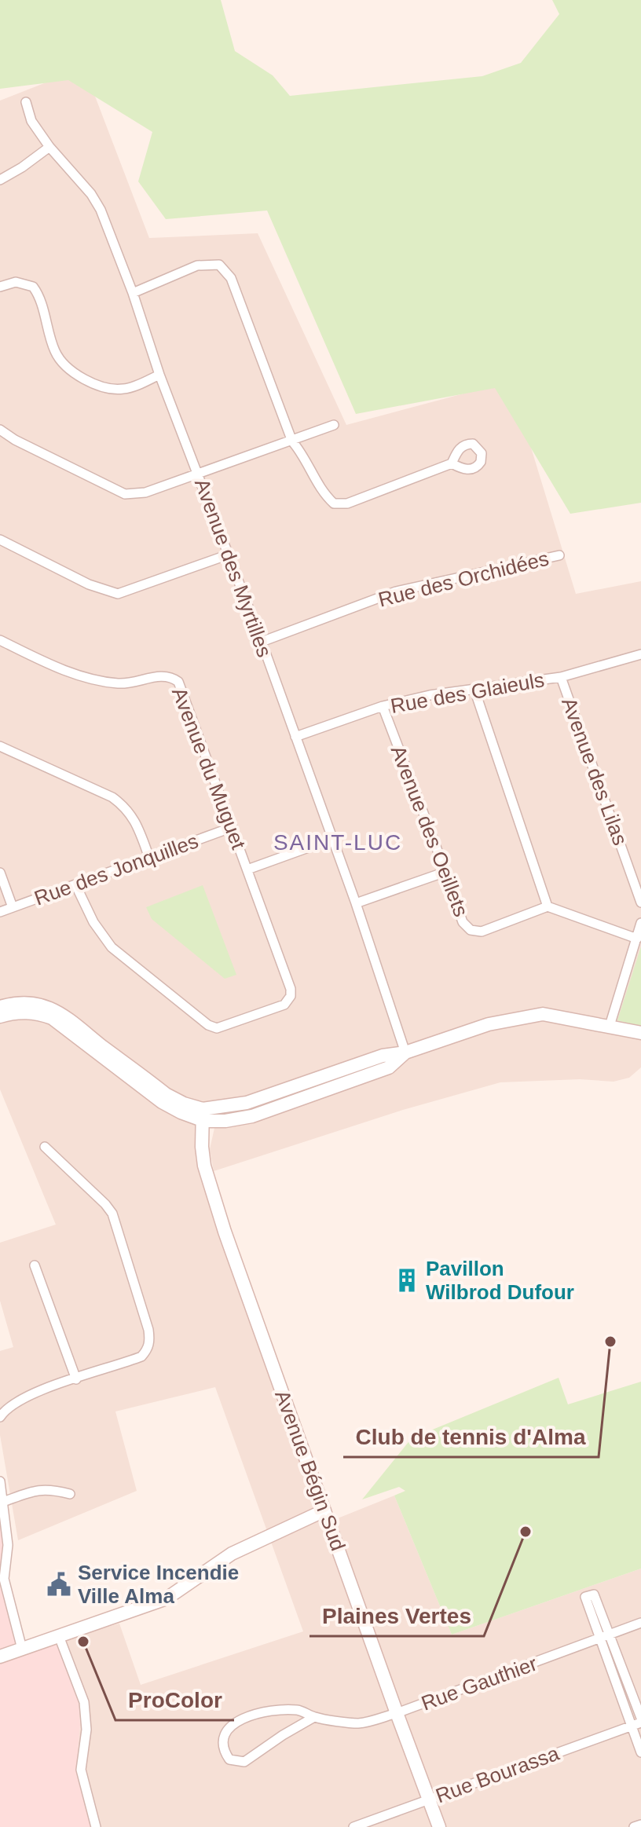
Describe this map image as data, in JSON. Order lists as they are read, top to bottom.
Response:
{
  "streets": {
    "street": [
      "Avenue des Myrtilles",
      "Rue des Orchidées",
      "Rue des Glaieuls",
      "Avenue du Muguet",
      "Avenue des Lilas",
      "Avenue des Oeillets",
      "Rue des Jonquilles",
      "Avenue Bégin Sud",
      "Rue Gauthier",
      "Rue Bourassa"
    ]
  },
  "crossings": [
    ["Avenue des Myrtilles", "Rue des Orchidées"],
    ["Avenue des Myrtilles", "Rue des Glaieuls"],
    ["Rue des Glaieuls", "Avenue des Lilas"],
    ["Rue des Glaieuls", "Avenue des Oeillets"],
    ["Avenue du Muguet", "Rue des Jonquilles"],
    ["Avenue Bégin Sud", "Rue Gauthier"],
    ["Avenue Bégin Sud", "Rue Bourassa"]
  ],
  "districts": ["SAINT-LUC"],
  "places": {
    "building": ["Pavillon Wilbrod Dufour"],
    "other": ["Club de tennis d'Alma", "Plaines Vertes", "ProColor"],
    "public building": ["Service Incendie Ville Alma"]
  }
}
